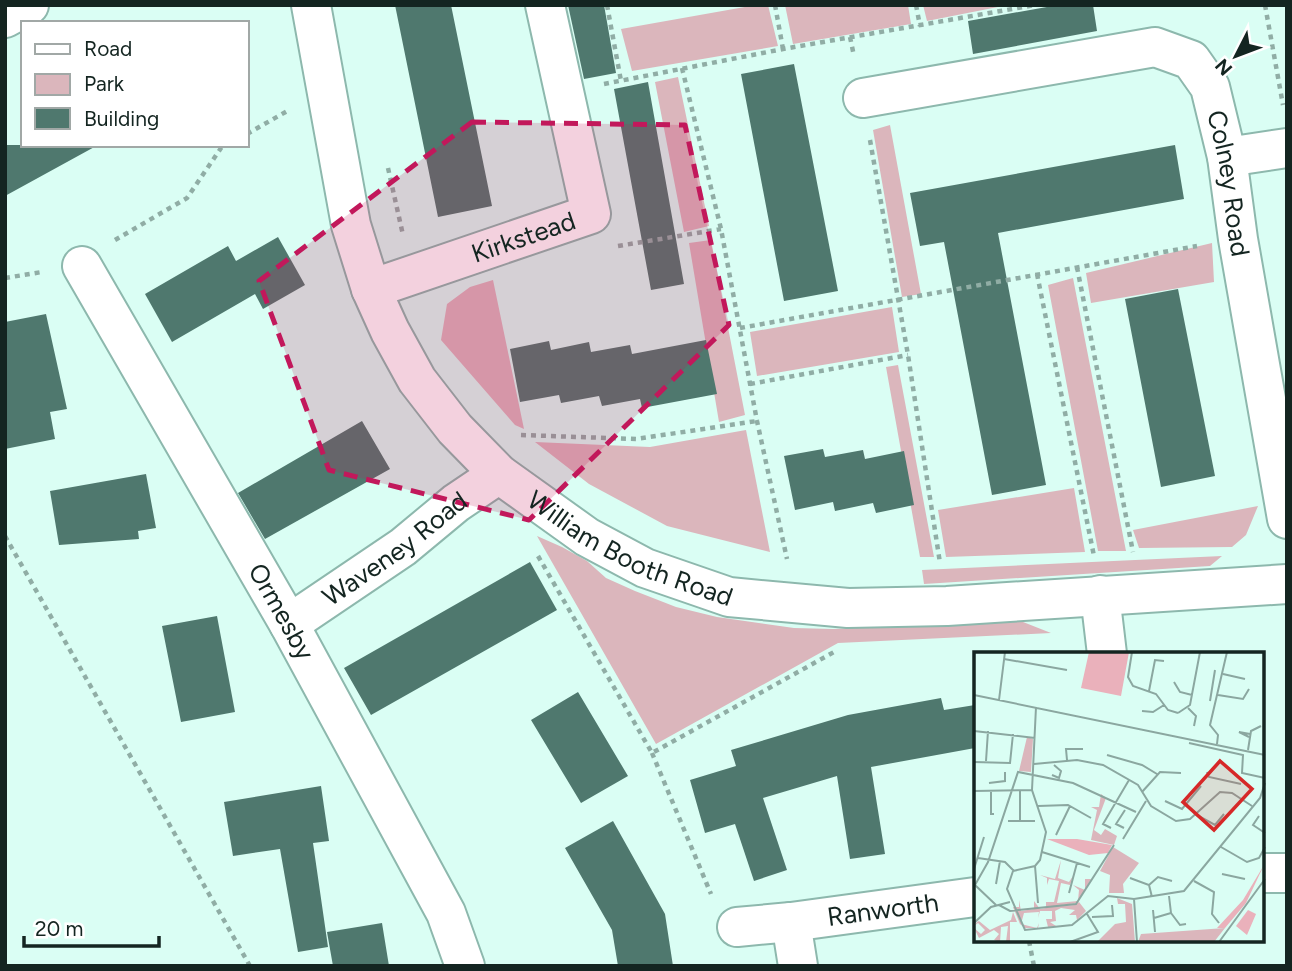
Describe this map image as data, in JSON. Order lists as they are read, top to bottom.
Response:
{
  "streets": {
    "street": [
      "Colney Road",
      "Kirkstead",
      "William Booth Road",
      "Waveney Road",
      "Ormesby",
      "Ranworth"
    ]
  },
  "crossings": [
    ["Kirkstead", "William Booth Road"],
    ["William Booth Road", "Waveney Road"],
    ["Waveney Road", "Ormesby"]
  ],
  "legend": ["Road", "Park", "Building"],
  "scale_bar": "20 m",
  "north": "bottom left"
}
